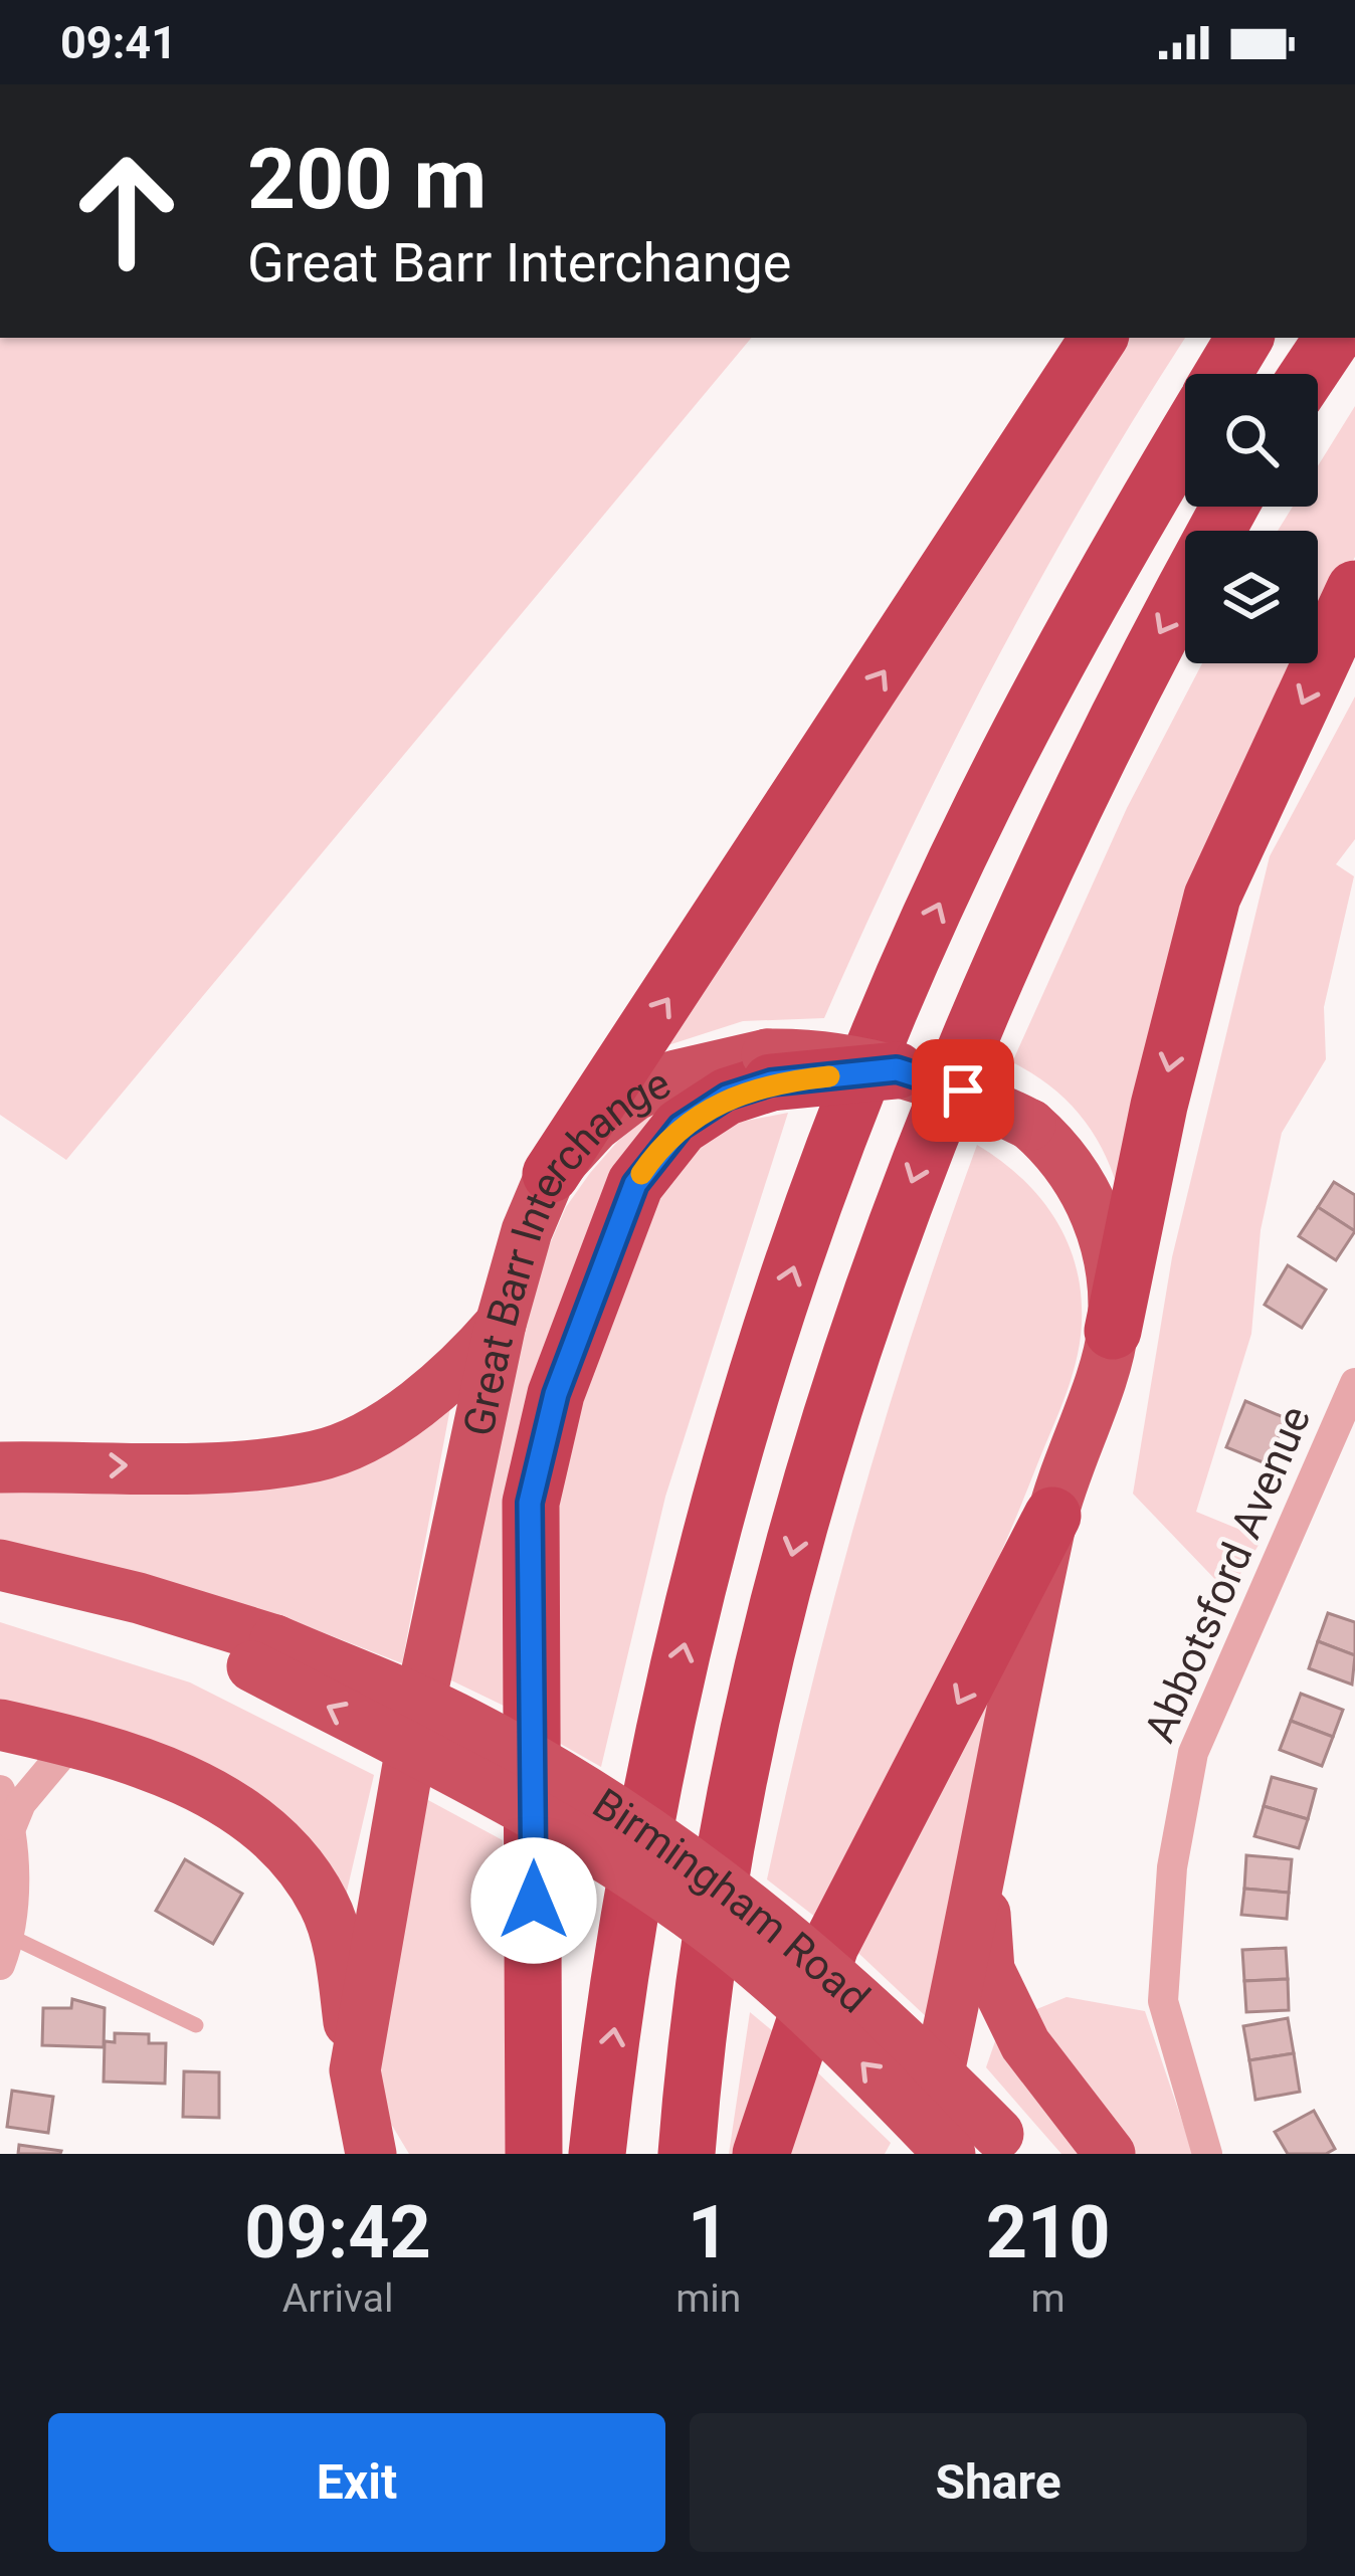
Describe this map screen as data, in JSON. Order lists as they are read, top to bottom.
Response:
{
  "streets": {
    "highway": ["Great Barr Interchange", "Birmingham Road"],
    "street": ["Abbotsford Avenue"]
  },
  "page": {
    "status": "09:41",
    "turn": ["200 m", "Great Barr Interchange"],
    "eta": [
      "09:42",
      "Arrival",
      "1",
      "min",
      "210",
      "m"
    ],
    "buttons": ["Exit", "Share"]
  }
}
